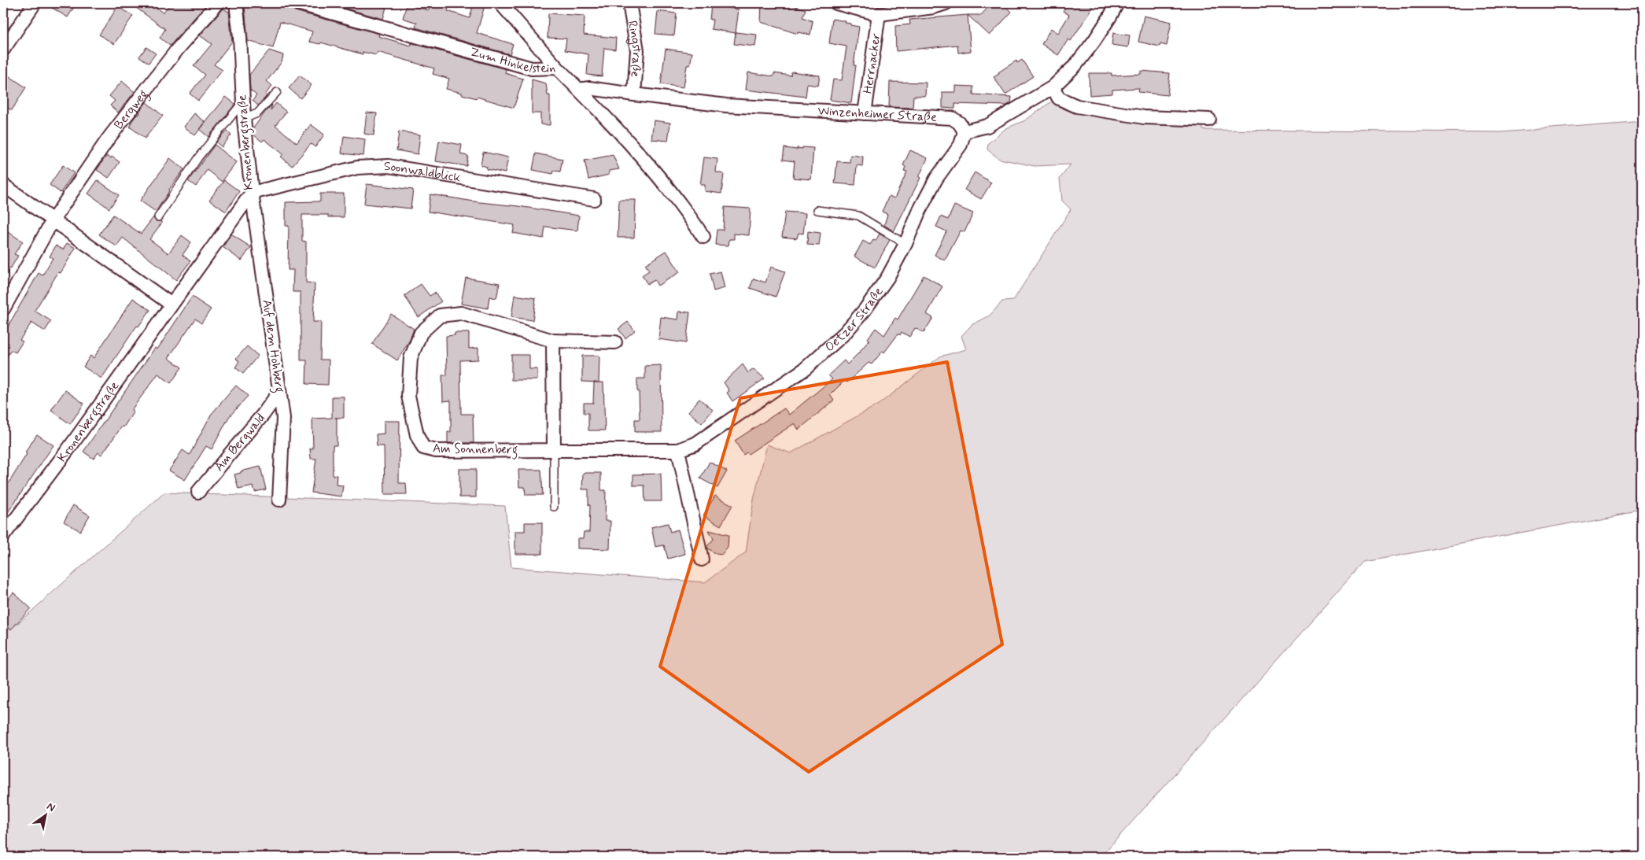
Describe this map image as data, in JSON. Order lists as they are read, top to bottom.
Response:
{
  "streets": {
    "street": [
      "Ringstraße",
      "Zum Hinkelstein",
      "Herrnacker",
      "Bergweg",
      "Winzenheimer Straße",
      "Kronenbergstraße",
      "Soonwaldblick",
      "Oetzer Straße",
      "Auf dem Hohberg",
      "Am Bergwald",
      "Am Sonnenberg"
    ]
  },
  "crossings": [
    ["Ringstraße", "Winzenheimer Straße"],
    ["Zum Hinkelstein", "Winzenheimer Straße"],
    ["Herrnacker", "Winzenheimer Straße"],
    ["Winzenheimer Straße", "Oetzer Straße"],
    ["Kronenbergstraße", "Soonwaldblick"],
    ["Kronenbergstraße", "Auf dem Hohberg"],
    ["Soonwaldblick", "Auf dem Hohberg"],
    ["Oetzer Straße", "Am Sonnenberg"],
    ["Auf dem Hohberg", "Am Bergwald"]
  ],
  "north": "top right"
}
